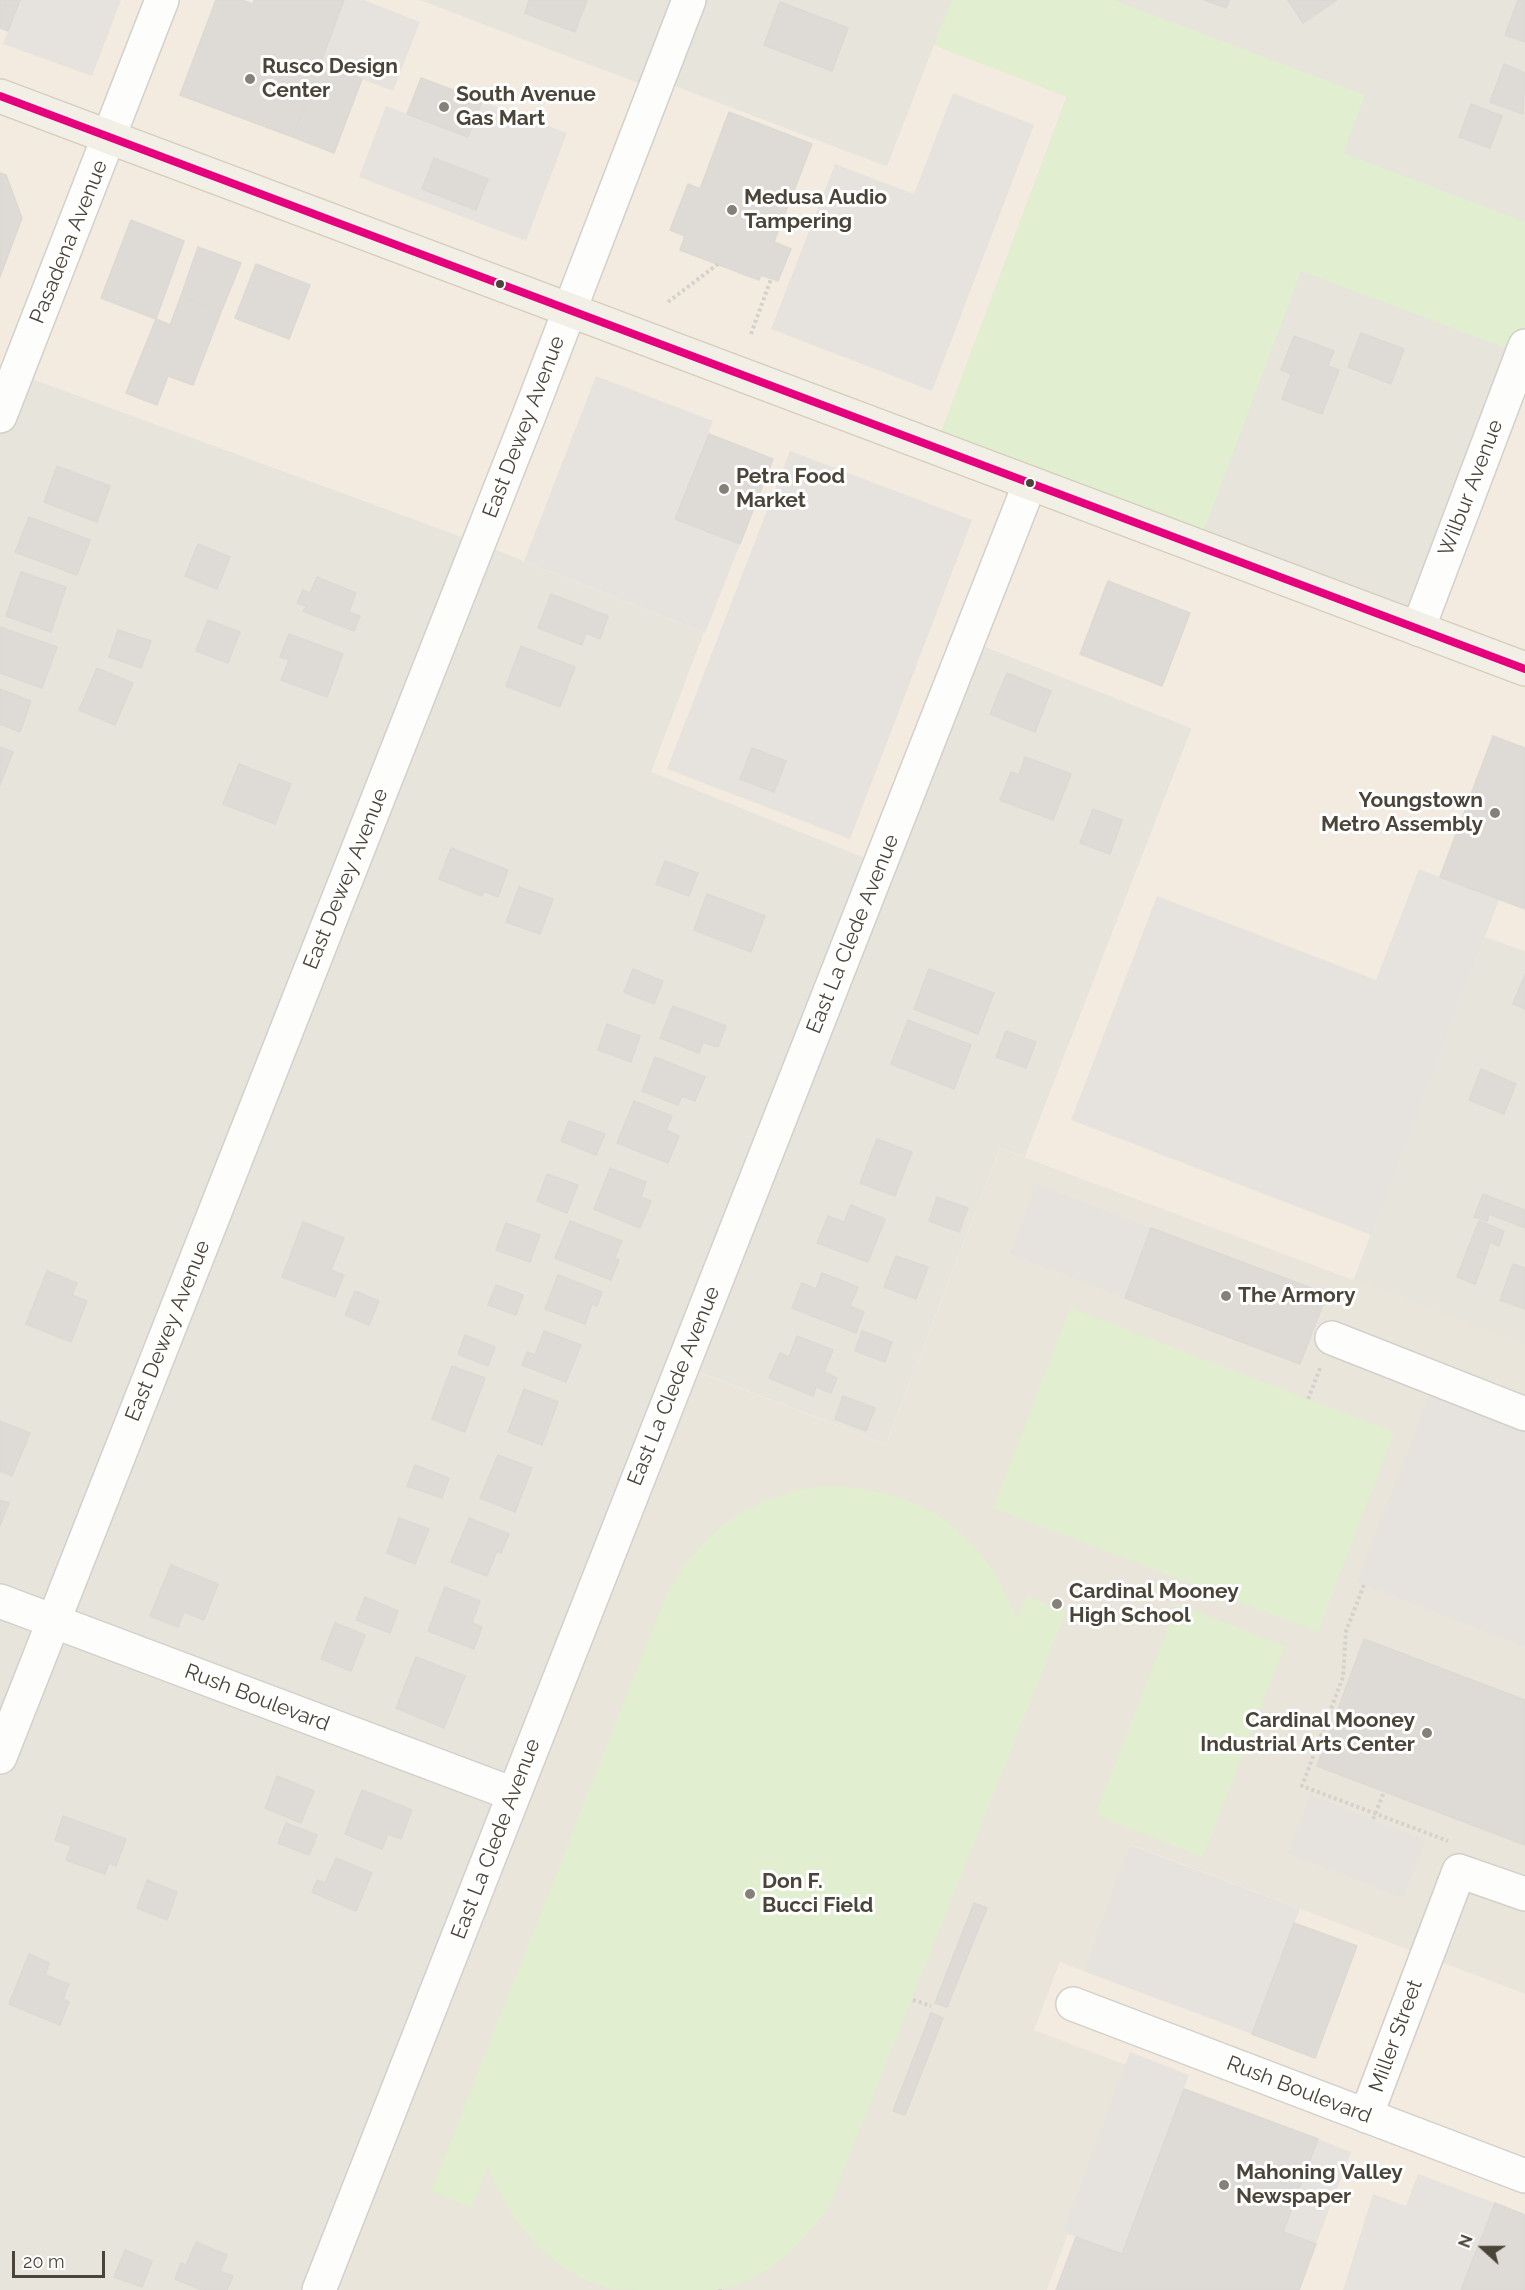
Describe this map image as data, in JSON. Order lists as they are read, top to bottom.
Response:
{
  "streets": {
    "street": [
      "Pasadena Avenue",
      "East Dewey Avenue",
      "Wilbur Avenue",
      "East La Clede Avenue",
      "Rush Boulevard",
      "Miller Street"
    ]
  },
  "crossings": [
    ["East Dewey Avenue", "Rush Boulevard"],
    ["East La Clede Avenue", "Rush Boulevard"],
    ["Rush Boulevard", "Miller Street"]
  ],
  "places": [
    "Rusco Design Center",
    "South Avenue Gas Mart",
    "Medusa Audio Tampering",
    "Petra Food Market",
    "Youngstown Metro Assembly",
    "The Armory",
    "Cardinal Mooney High School",
    "Cardinal Mooney Industrial Arts Center",
    "Don F. Bucci Field",
    "Mahoning Valley Newspaper"
  ],
  "scale_bar": "20 m",
  "north": "left"
}
